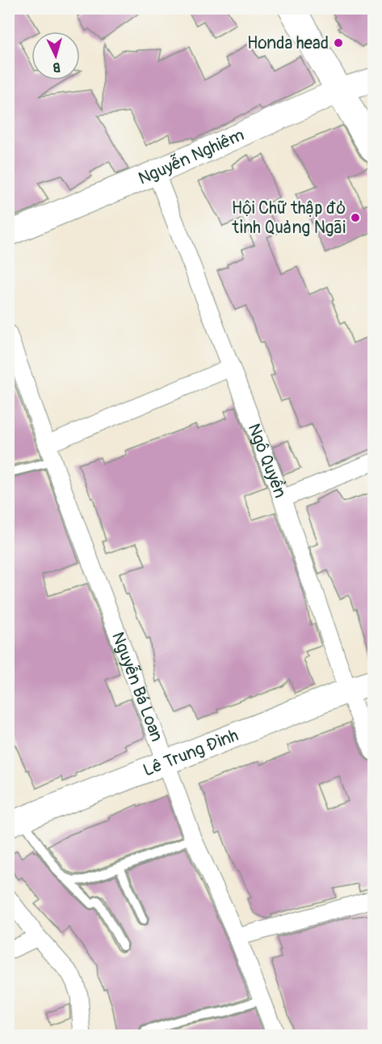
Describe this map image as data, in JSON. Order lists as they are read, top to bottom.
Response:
{
  "streets": {
    "street": [
      "Nguyễn Nghiêm",
      "Ngô Quyền",
      "Nguyễn Bá Loan",
      "Lê Trung Đình"
    ]
  },
  "crossings": [
    ["Nguyễn Nghiêm", "Ngô Quyền"],
    ["Ngô Quyền", "Lê Trung Đình"],
    ["Nguyễn Bá Loan", "Lê Trung Đình"]
  ],
  "places": ["Honda head", "Hội Chữ thập đỏ tỉnh Quảng Ngãi"],
  "north": "bottom"
}
